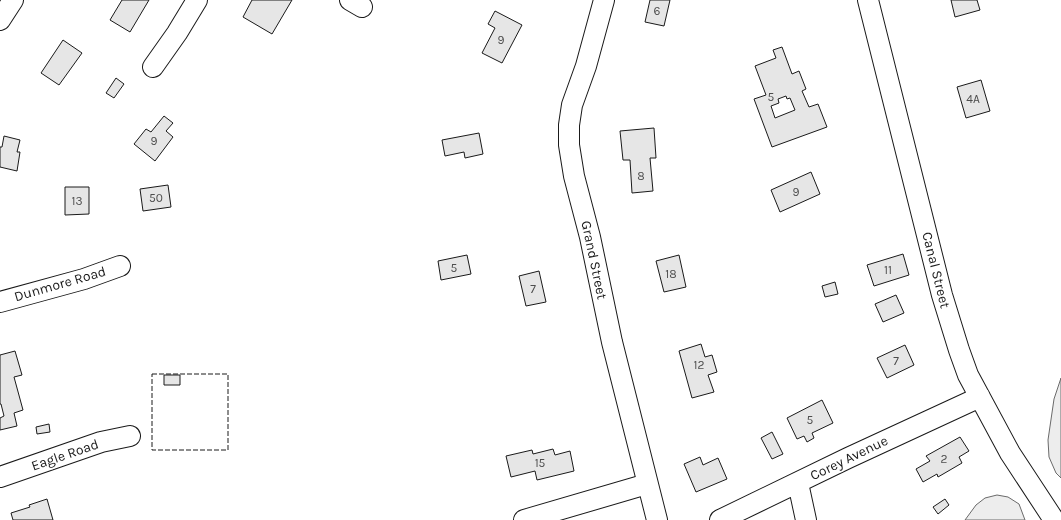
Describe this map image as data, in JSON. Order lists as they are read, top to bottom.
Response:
{
  "streets": {
    "street": [
      "Grand Street",
      "Canal Street",
      "Dunmore Road",
      "Eagle Road",
      "Corey Avenue"
    ]
  },
  "crossings": [
    ["Canal Street", "Corey Avenue"]
  ],
  "house_numbers": [
    "6",
    "9",
    "5",
    "4A",
    "9",
    "8",
    "9",
    "50",
    "13",
    "5",
    "11",
    "18",
    "7",
    "7",
    "12",
    "5",
    "2",
    "15"
  ]
}
